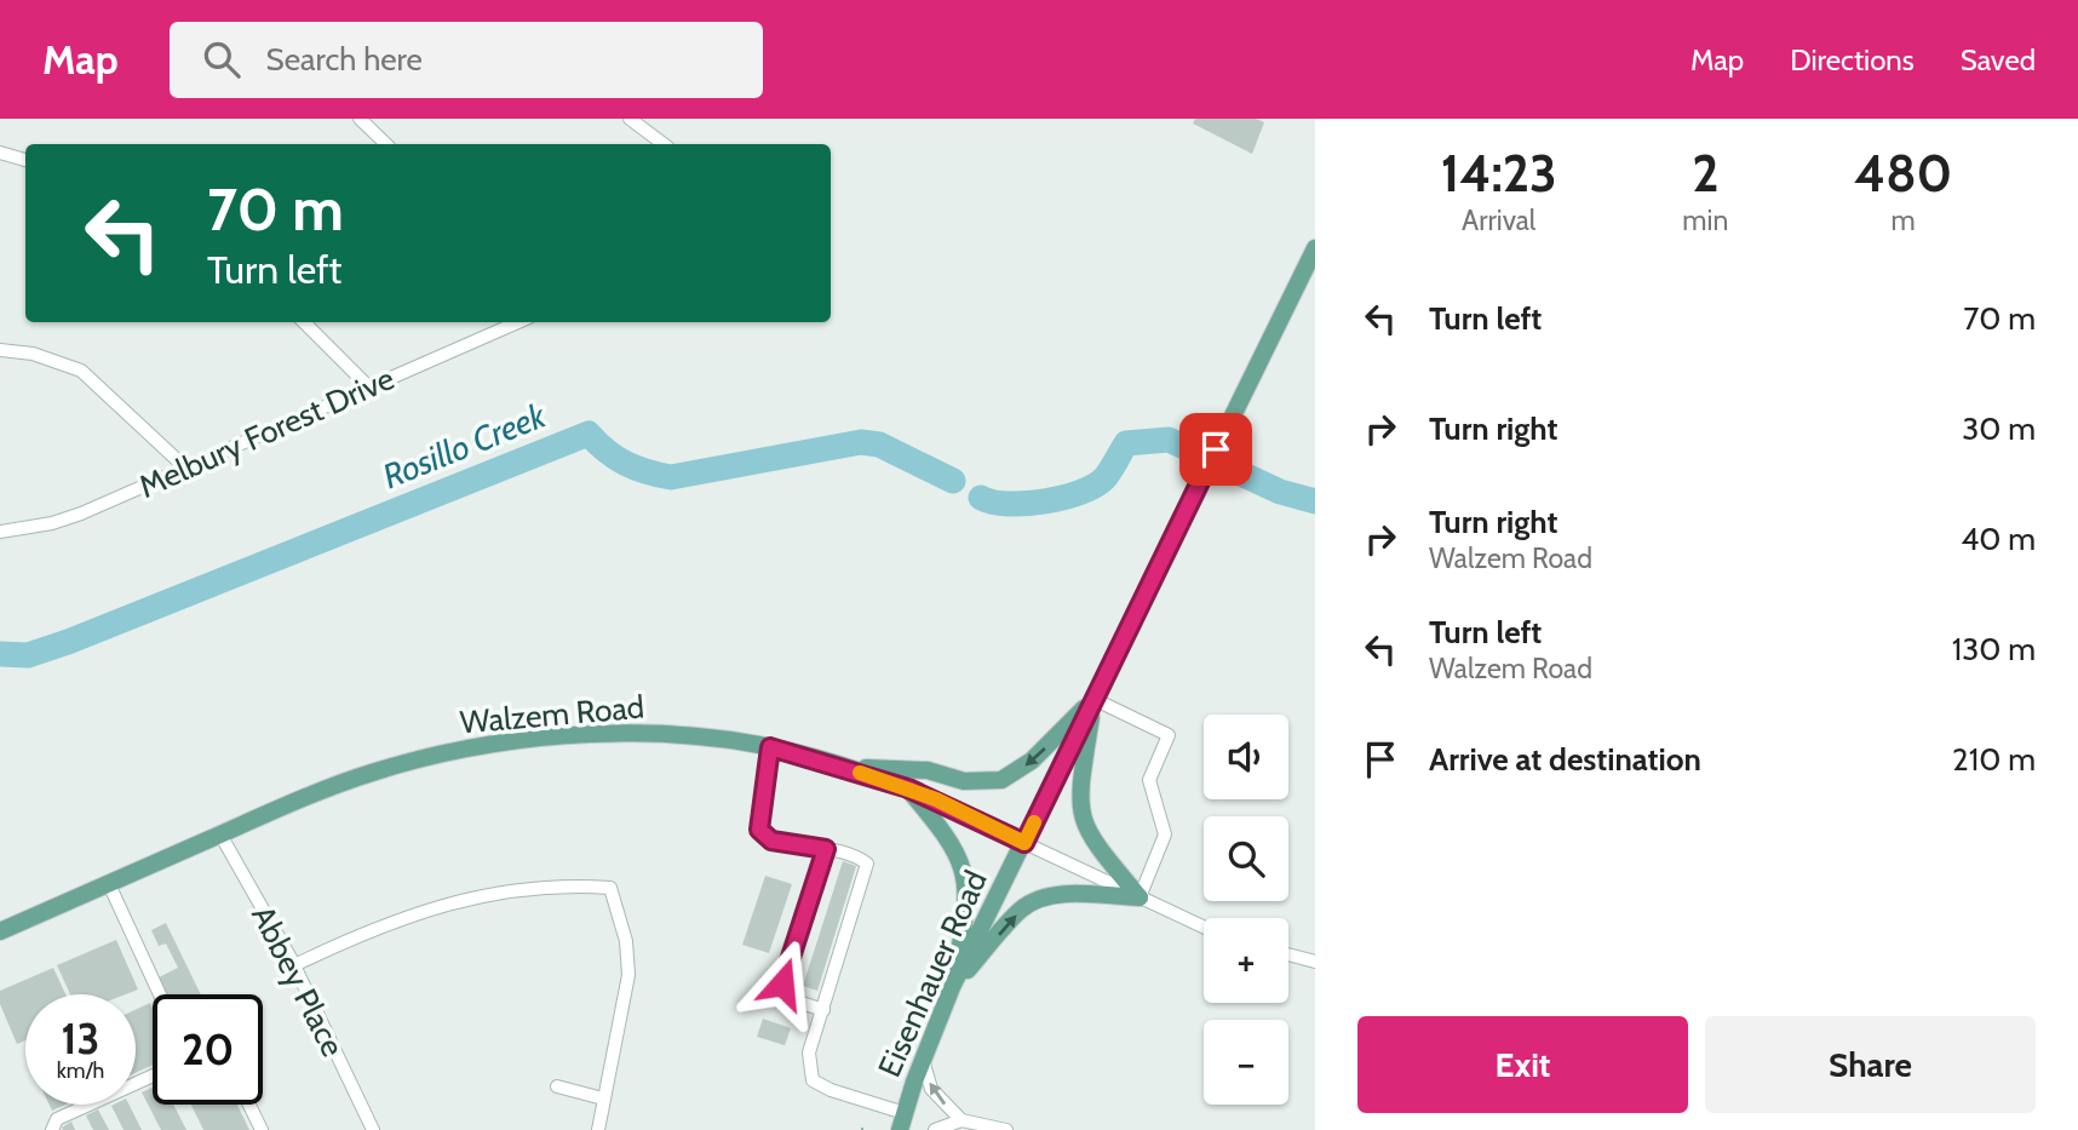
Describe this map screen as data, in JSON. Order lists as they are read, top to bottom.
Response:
{
  "streets": {
    "main road": ["Walzem Road", "Eisenhauer Road"],
    "street": ["Melbury Forest Drive", "Abbey Place"]
  },
  "crossings": [
    ["Walzem Road", "Eisenhauer Road"],
    ["Walzem Road", "Abbey Place"]
  ],
  "water": ["Rosillo Creek"],
  "page": {
    "header": "Map",
    "search": "Search here",
    "nav": ["Map", "Directions", "Saved"],
    "eta": [
      "14:23",
      "Arrival",
      "2",
      "min",
      "480",
      "m"
    ],
    "turn": ["70 m", "Turn left"],
    "list": [
      {
        "name": "Turn left",
        "value": "70 m"
      },
      {
        "name": "Turn right",
        "value": "30 m"
      },
      {
        "name": "Turn right",
        "note": "Walzem Road",
        "value": "40 m"
      },
      {
        "name": "Turn left",
        "note": "Walzem Road",
        "value": "130 m"
      },
      {
        "name": "Arrive at destination",
        "value": "210 m"
      }
    ],
    "map_buttons": ["+", "−"],
    "speed": "13 km/h",
    "limit": "20",
    "buttons": ["Exit", "Share"]
  }
}
